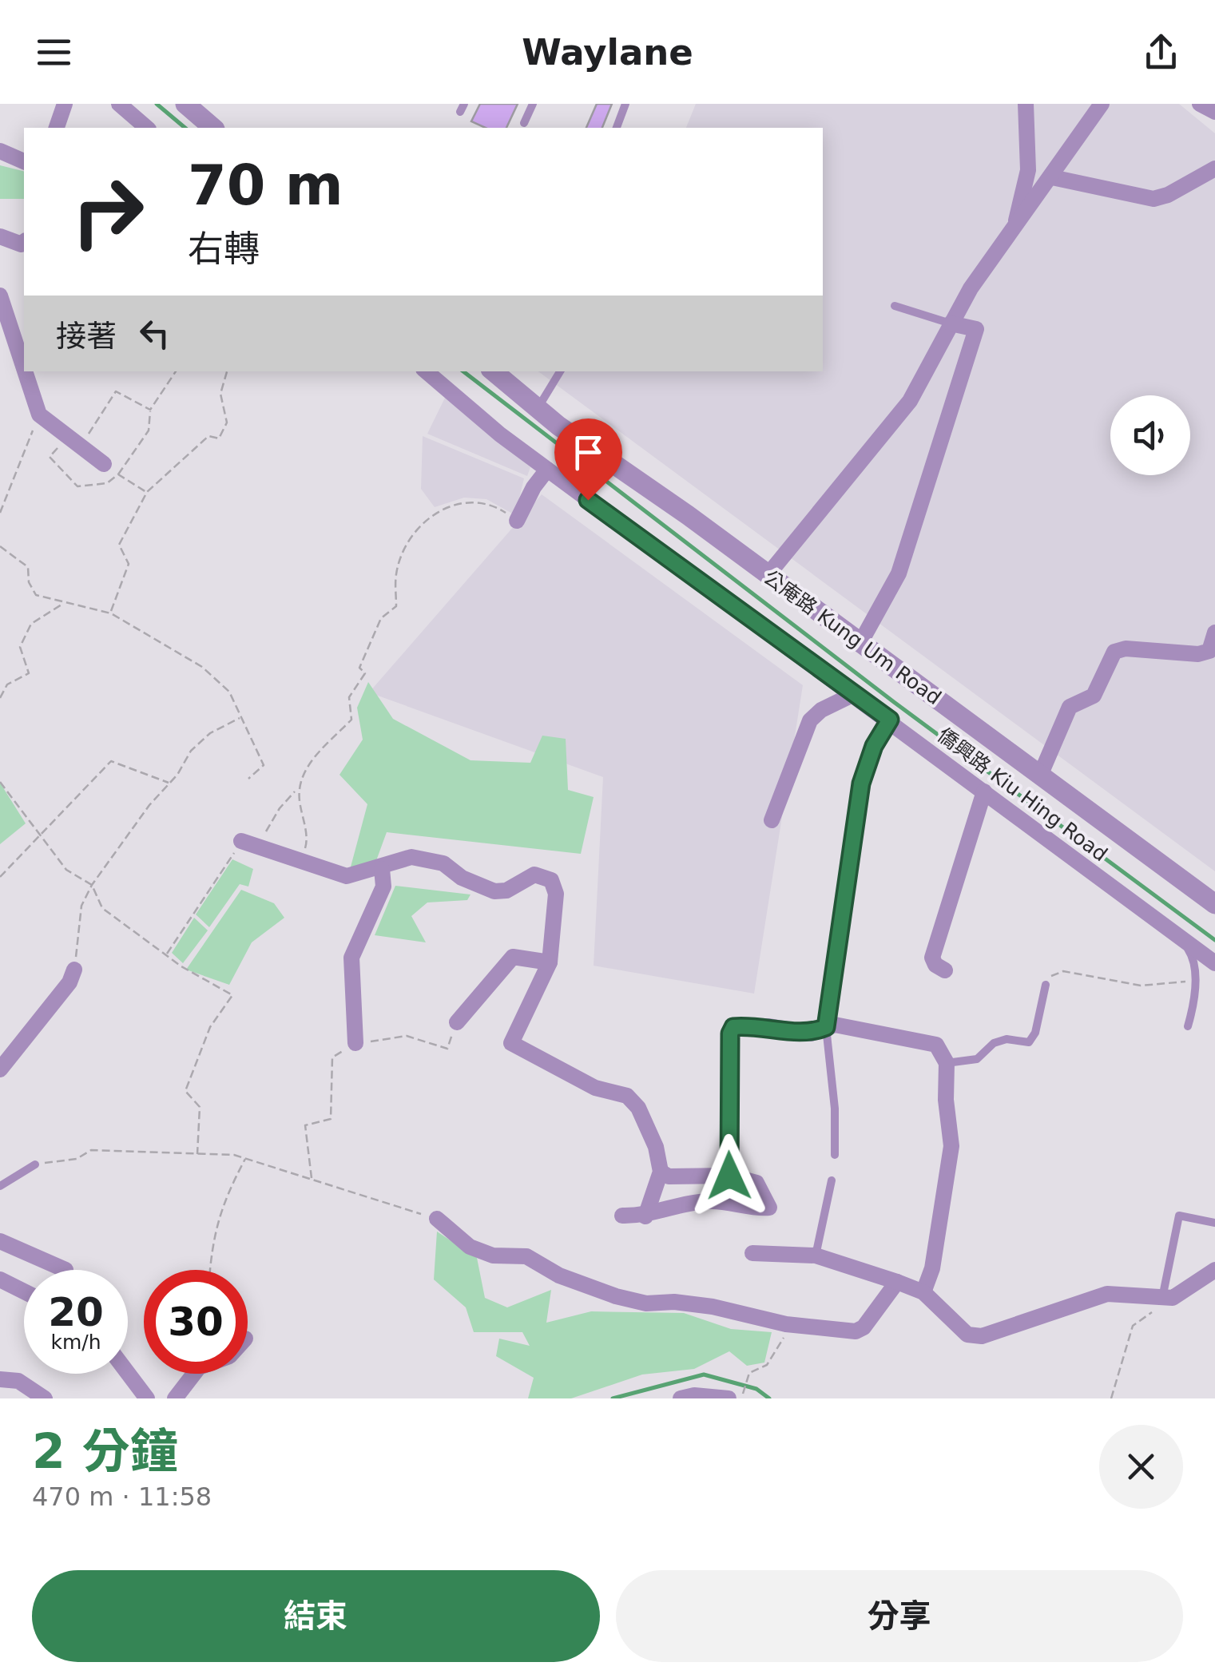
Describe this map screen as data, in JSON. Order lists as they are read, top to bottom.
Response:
{
  "streets": {
    "street": ["公庵路 Kung Um Road", "僑興路 Kiu Hing Road"]
  },
  "page": {
    "header": "Waylane",
    "turn": ["70 m", "右轉"],
    "then": "接著",
    "speed": "20 km/h",
    "limit": "30",
    "heading": ["2 分鐘", "470 m · 11:58"],
    "buttons": ["結束", "分享"]
  }
}
